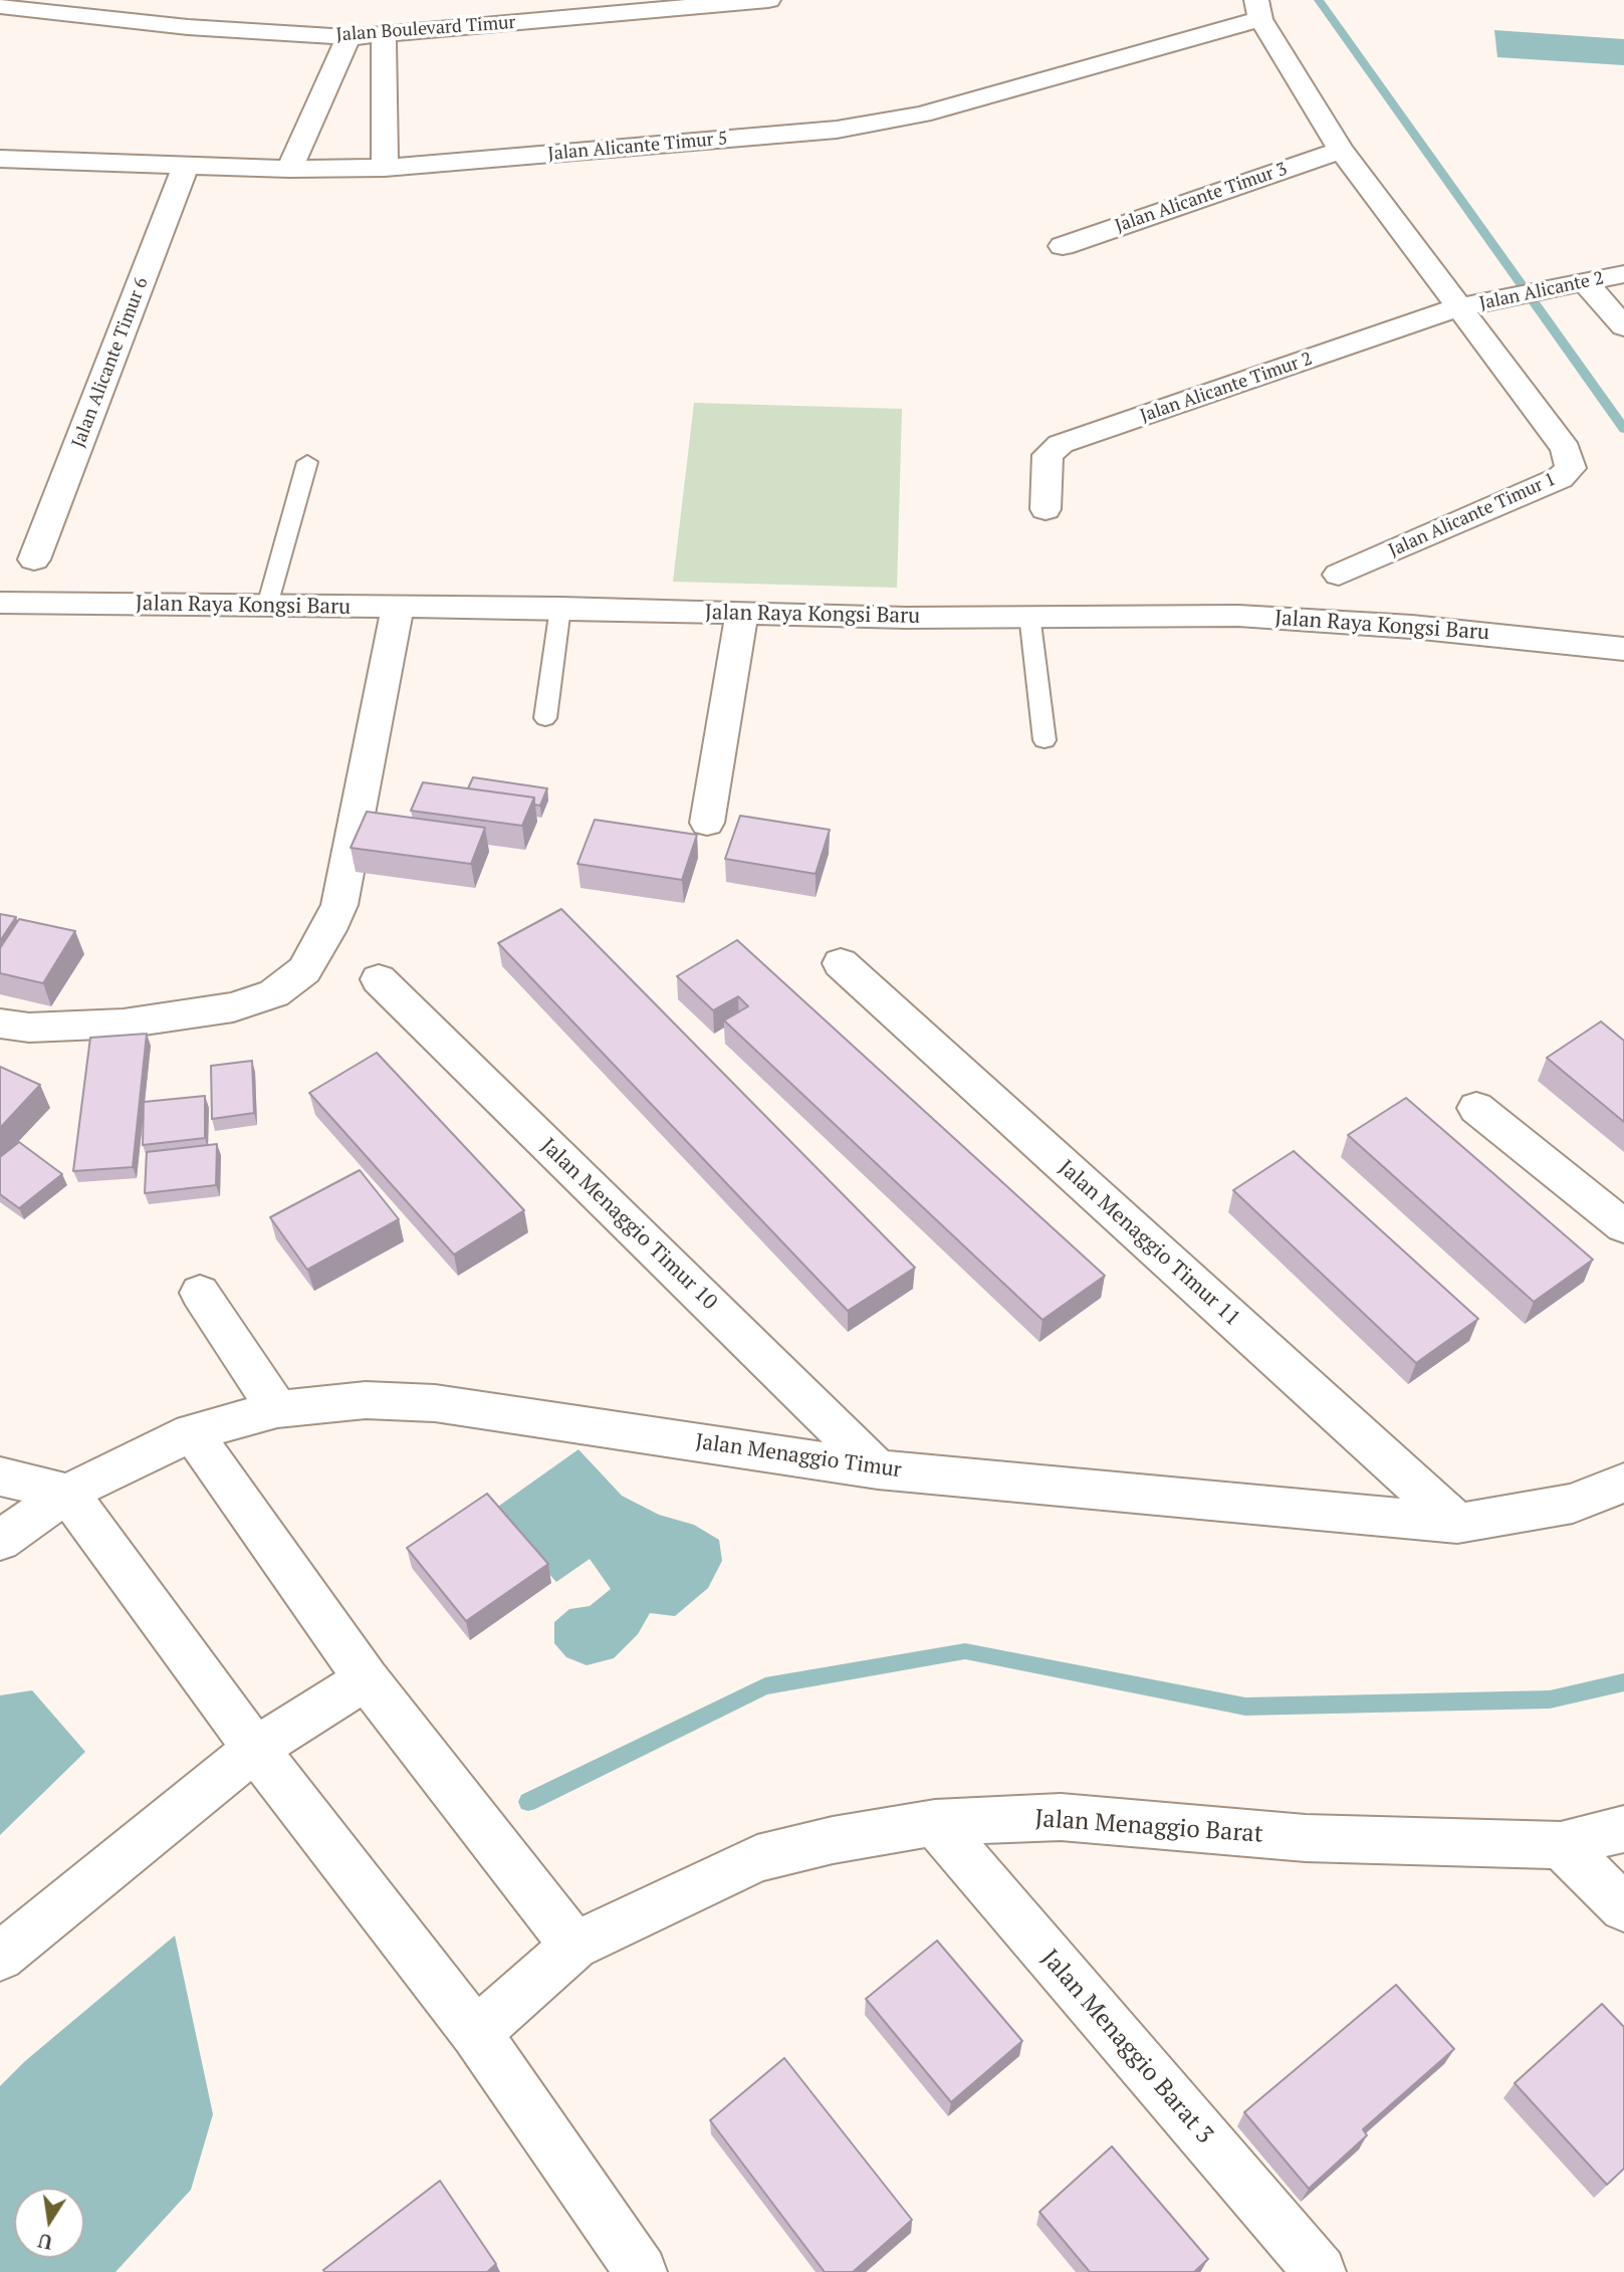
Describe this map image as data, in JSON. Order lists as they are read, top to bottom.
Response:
{
  "streets": {
    "street": [
      "Jalan Boulevard Timur",
      "Jalan Alicante Timur 5",
      "Jalan Alicante Timur 3",
      "Jalan Alicante 2",
      "Jalan Alicante Timur 6",
      "Jalan Alicante Timur 2",
      "Jalan Alicante Timur 1",
      "Jalan Raya Kongsi Baru",
      "Jalan Menaggio Timur 10",
      "Jalan Menaggio Timur 11",
      "Jalan Menaggio Timur",
      "Jalan Menaggio Barat",
      "Jalan Menaggio Barat 3"
    ]
  },
  "crossings": [
    ["Jalan Alicante Timur 5", "Jalan Alicante Timur 6"],
    ["Jalan Alicante 2", "Jalan Alicante Timur 2"],
    ["Jalan Alicante 2", "Jalan Alicante Timur 1"],
    ["Jalan Alicante Timur 2", "Jalan Alicante Timur 1"],
    ["Jalan Menaggio Timur 10", "Jalan Menaggio Timur"],
    ["Jalan Menaggio Timur 11", "Jalan Menaggio Timur"],
    ["Jalan Menaggio Barat", "Jalan Menaggio Barat 3"]
  ],
  "north": "bottom"
}
